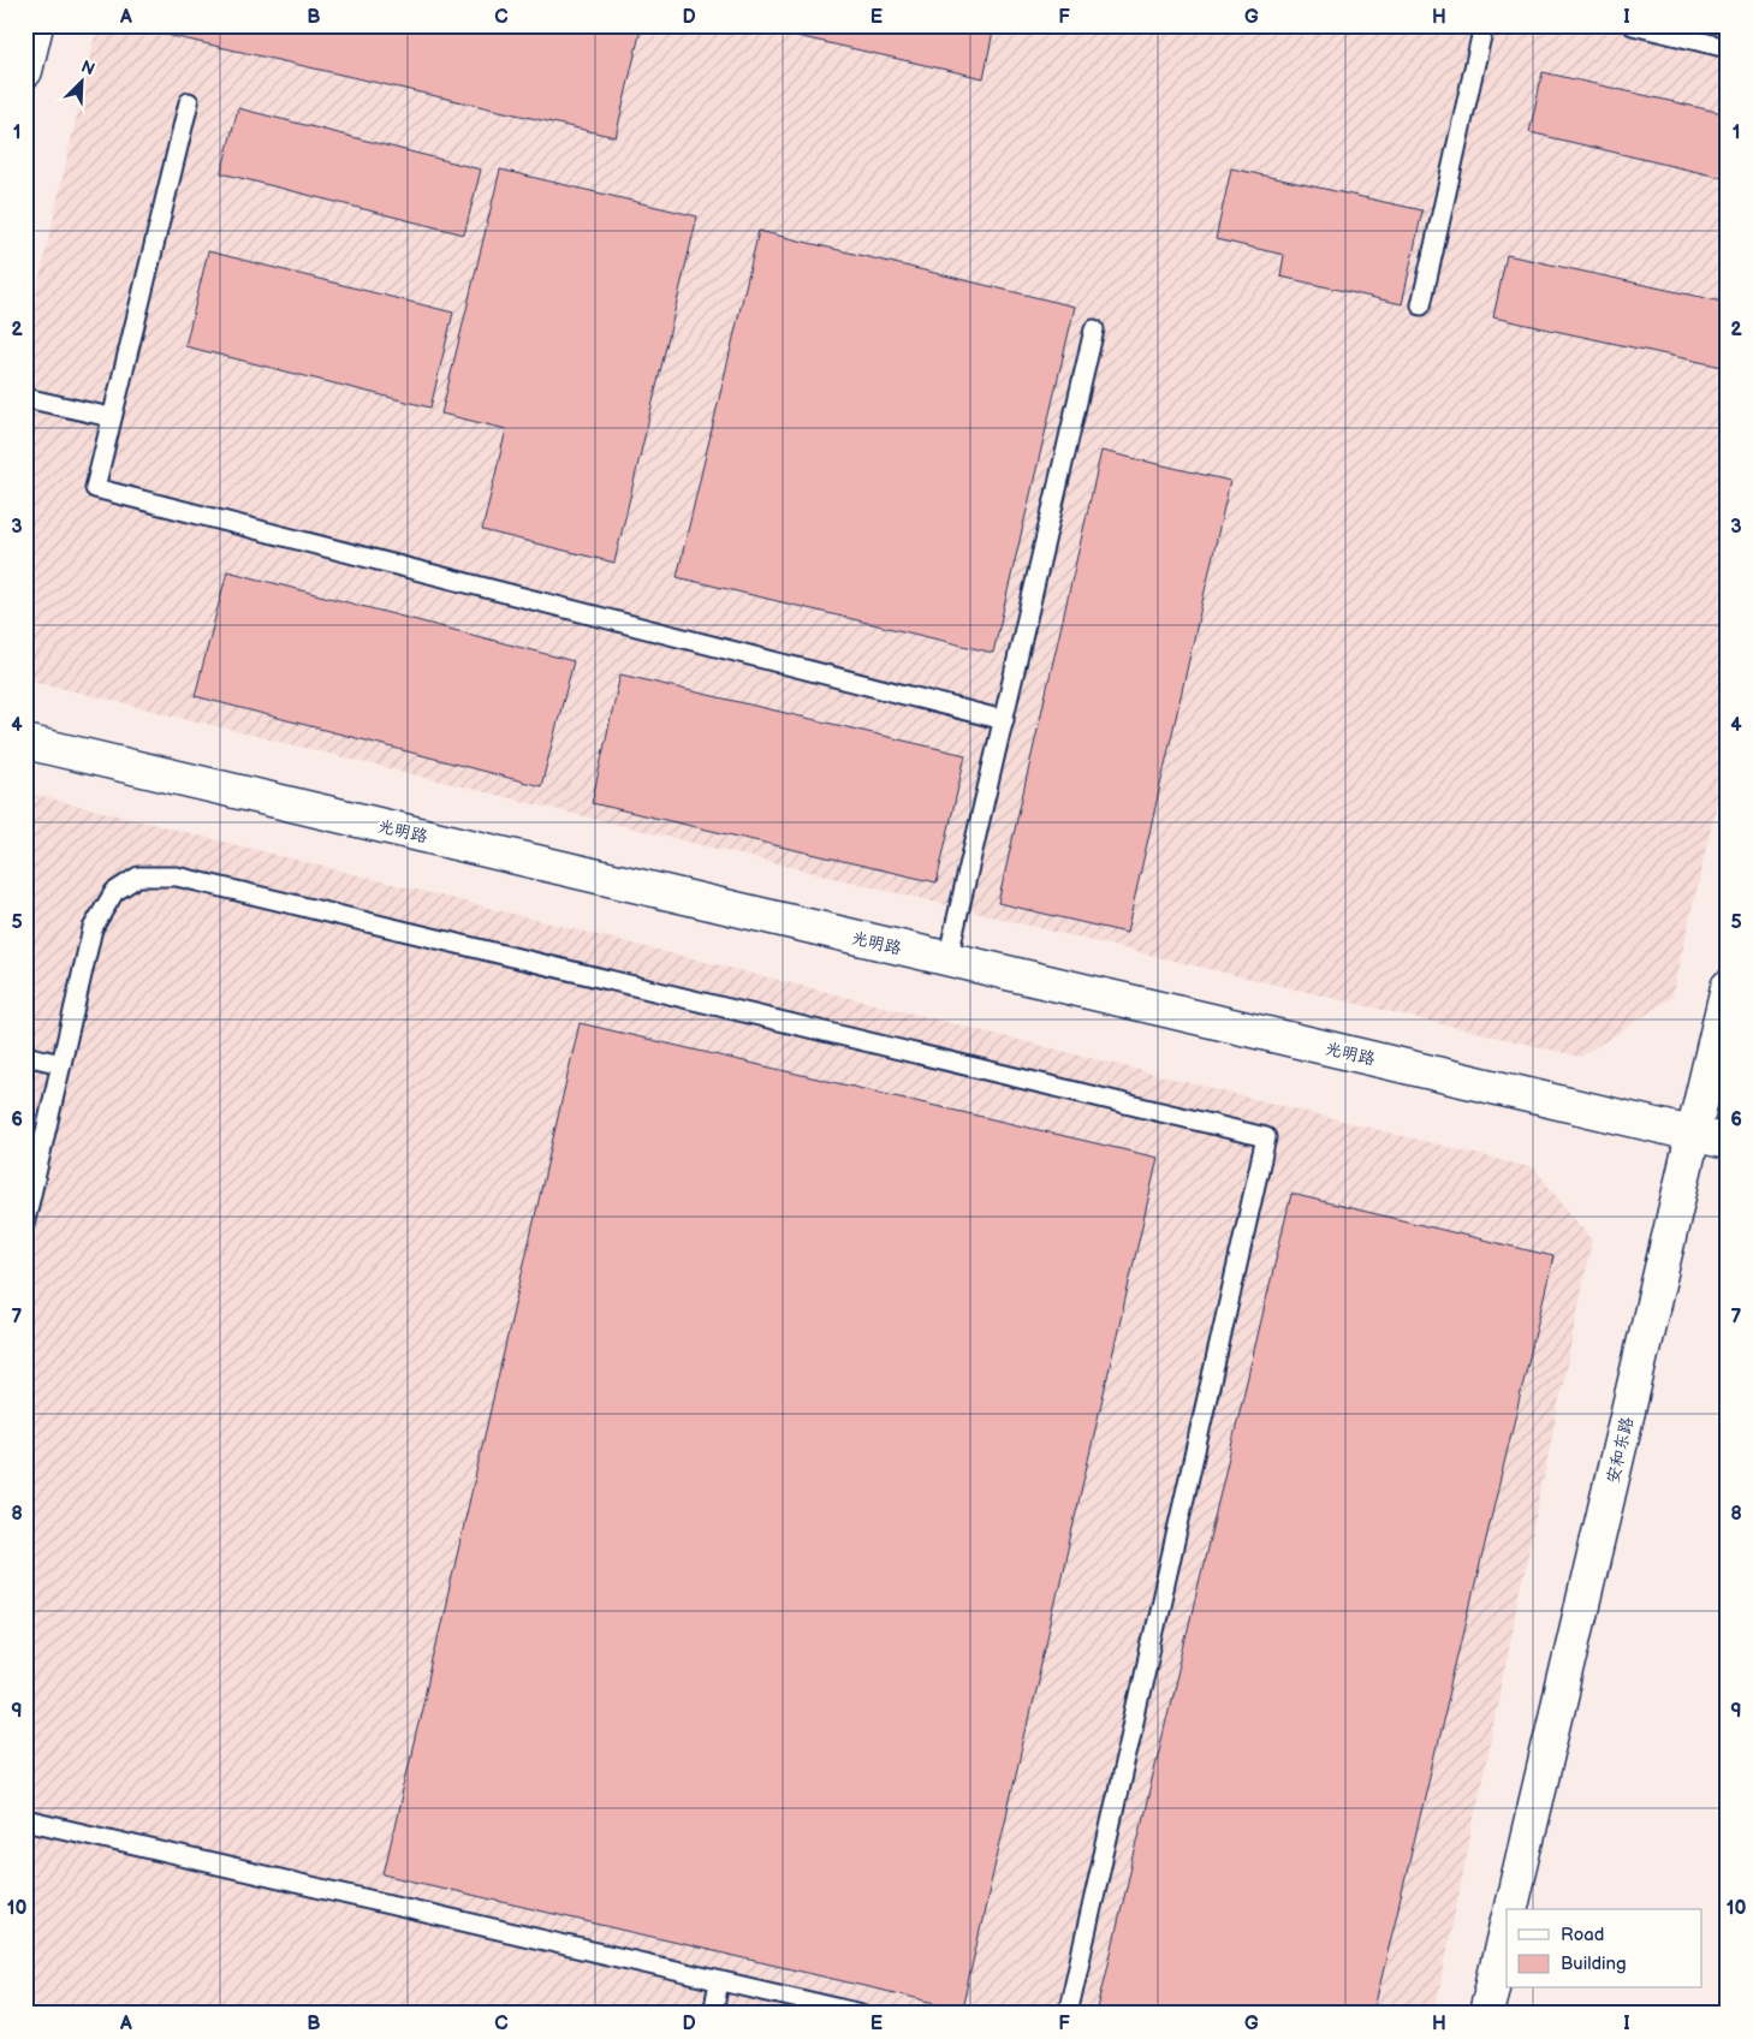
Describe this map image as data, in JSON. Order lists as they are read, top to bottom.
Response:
{
  "streets": {
    "street": ["光明路", "安和东路"]
  },
  "crossings": [
    ["光明路", "安和东路"]
  ],
  "legend": ["Road", "Building"],
  "north": "top right",
  "grid": {
    "columns": [
      "A",
      "B",
      "C",
      "D",
      "E",
      "F",
      "G",
      "H",
      "I"
    ],
    "rows": [
      "1",
      "2",
      "3",
      "4",
      "5",
      "6",
      "7",
      "8",
      "9",
      "10"
    ]
  }
}
